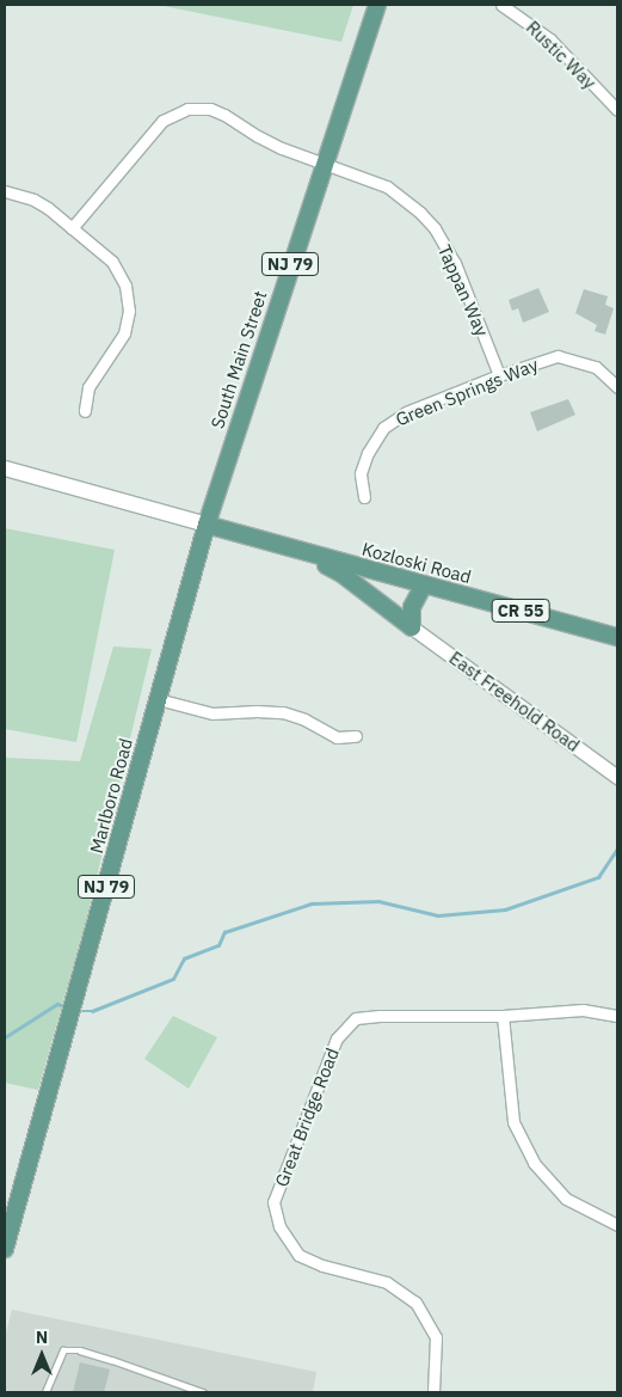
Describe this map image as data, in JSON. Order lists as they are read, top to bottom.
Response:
{
  "streets": {
    "main road": [
      "NJ 79",
      "South Main Street",
      "Kozloski Road",
      "CR 55",
      "Marlboro Road"
    ],
    "street": [
      "Rustic Way",
      "Tappan Way",
      "Green Springs Way",
      "East Freehold Road",
      "Great Bridge Road"
    ]
  },
  "crossings": [
    ["Tappan Way", "South Main Street"],
    ["Tappan Way", "Green Springs Way"],
    ["South Main Street", "Kozloski Road"],
    ["South Main Street", "Marlboro Road"],
    ["Kozloski Road", "Marlboro Road"]
  ],
  "north": "top"
}
